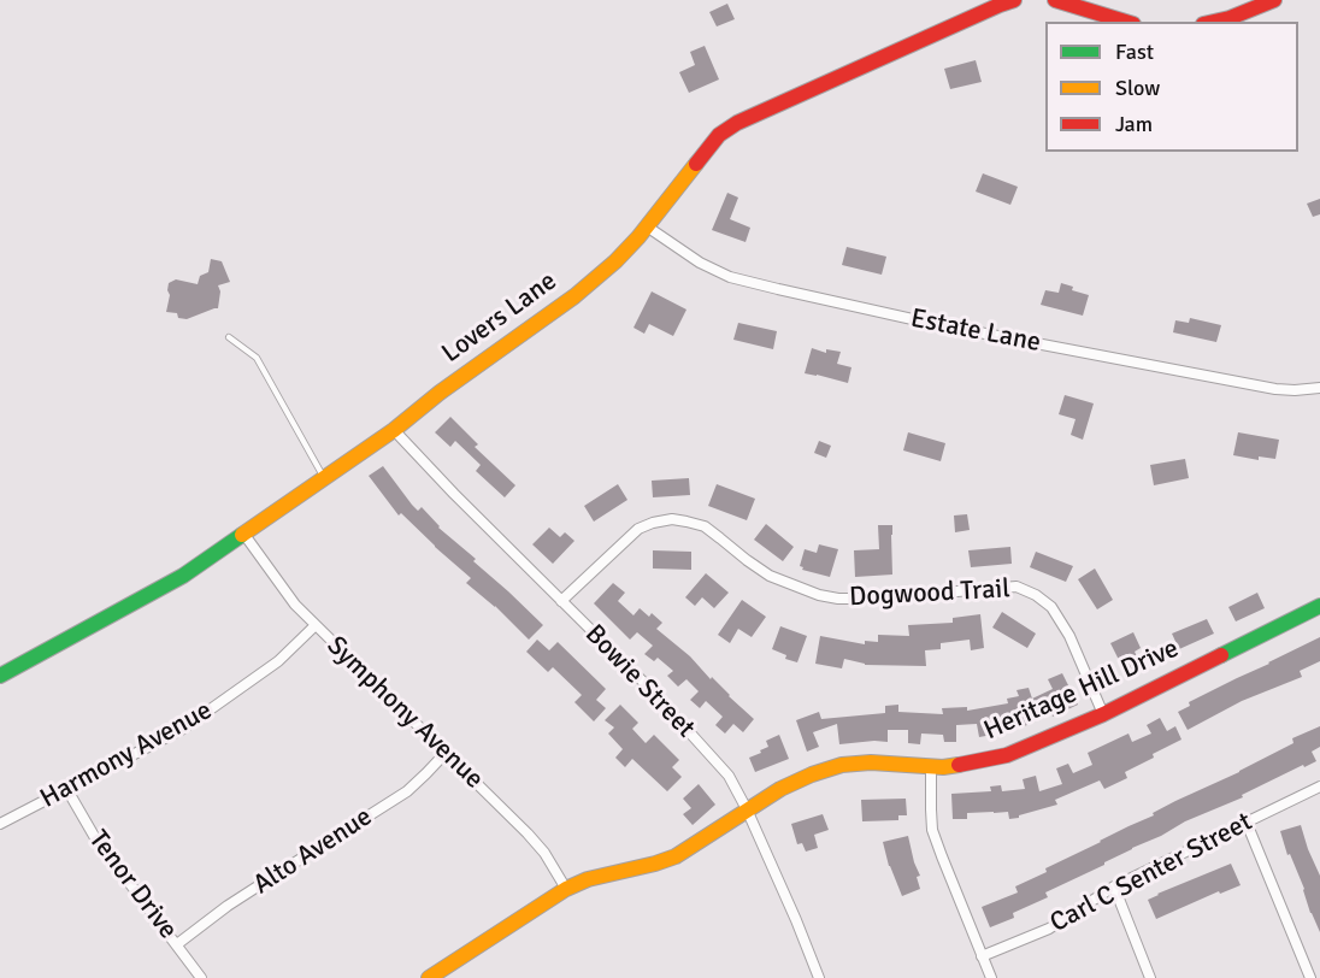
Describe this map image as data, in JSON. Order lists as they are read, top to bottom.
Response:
{
  "streets": {
    "street": [
      "Lovers Lane",
      "Estate Lane",
      "Dogwood Trail",
      "Bowie Street",
      "Heritage Hill Drive",
      "Symphony Avenue",
      "Harmony Avenue",
      "Alto Avenue",
      "Carl C Senter Street",
      "Tenor Drive"
    ]
  },
  "crossings": [
    ["Lovers Lane", "Estate Lane"],
    ["Lovers Lane", "Bowie Street"],
    ["Lovers Lane", "Symphony Avenue"],
    ["Dogwood Trail", "Bowie Street"],
    ["Dogwood Trail", "Heritage Hill Drive"],
    ["Bowie Street", "Heritage Hill Drive"],
    ["Heritage Hill Drive", "Symphony Avenue"],
    ["Symphony Avenue", "Harmony Avenue"],
    ["Symphony Avenue", "Alto Avenue"],
    ["Harmony Avenue", "Tenor Drive"],
    ["Alto Avenue", "Tenor Drive"]
  ],
  "legend": ["Fast", "Slow", "Jam"]
}
